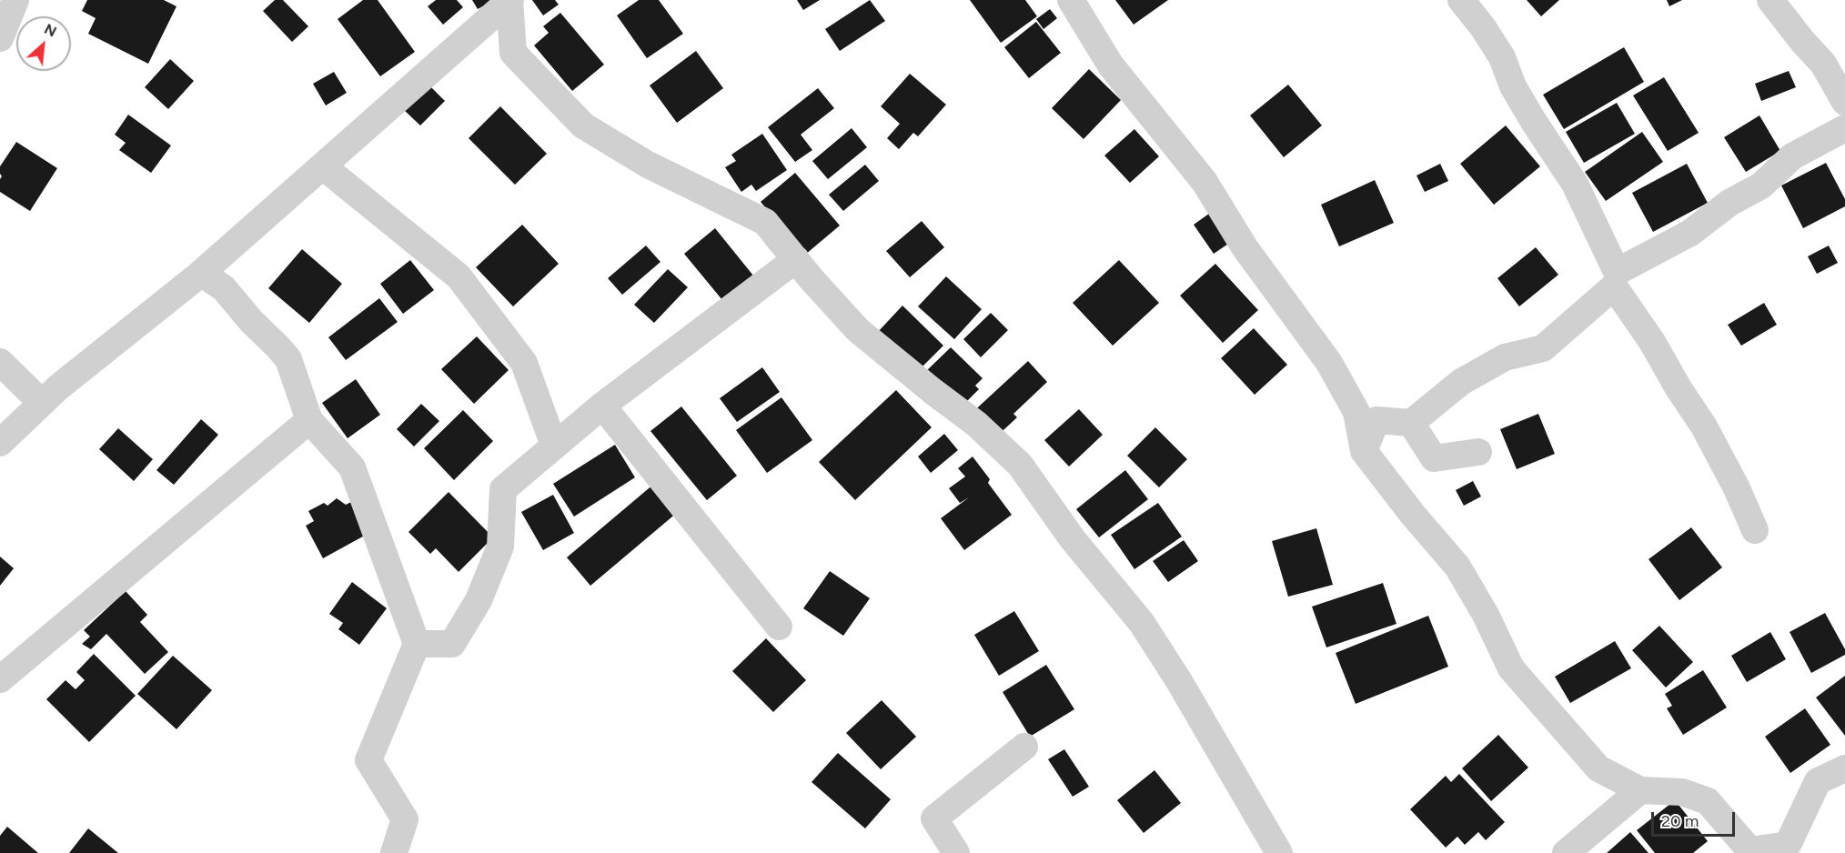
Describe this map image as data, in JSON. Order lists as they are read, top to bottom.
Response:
{
  "scale_bar": "20 m",
  "north": "top right"
}
